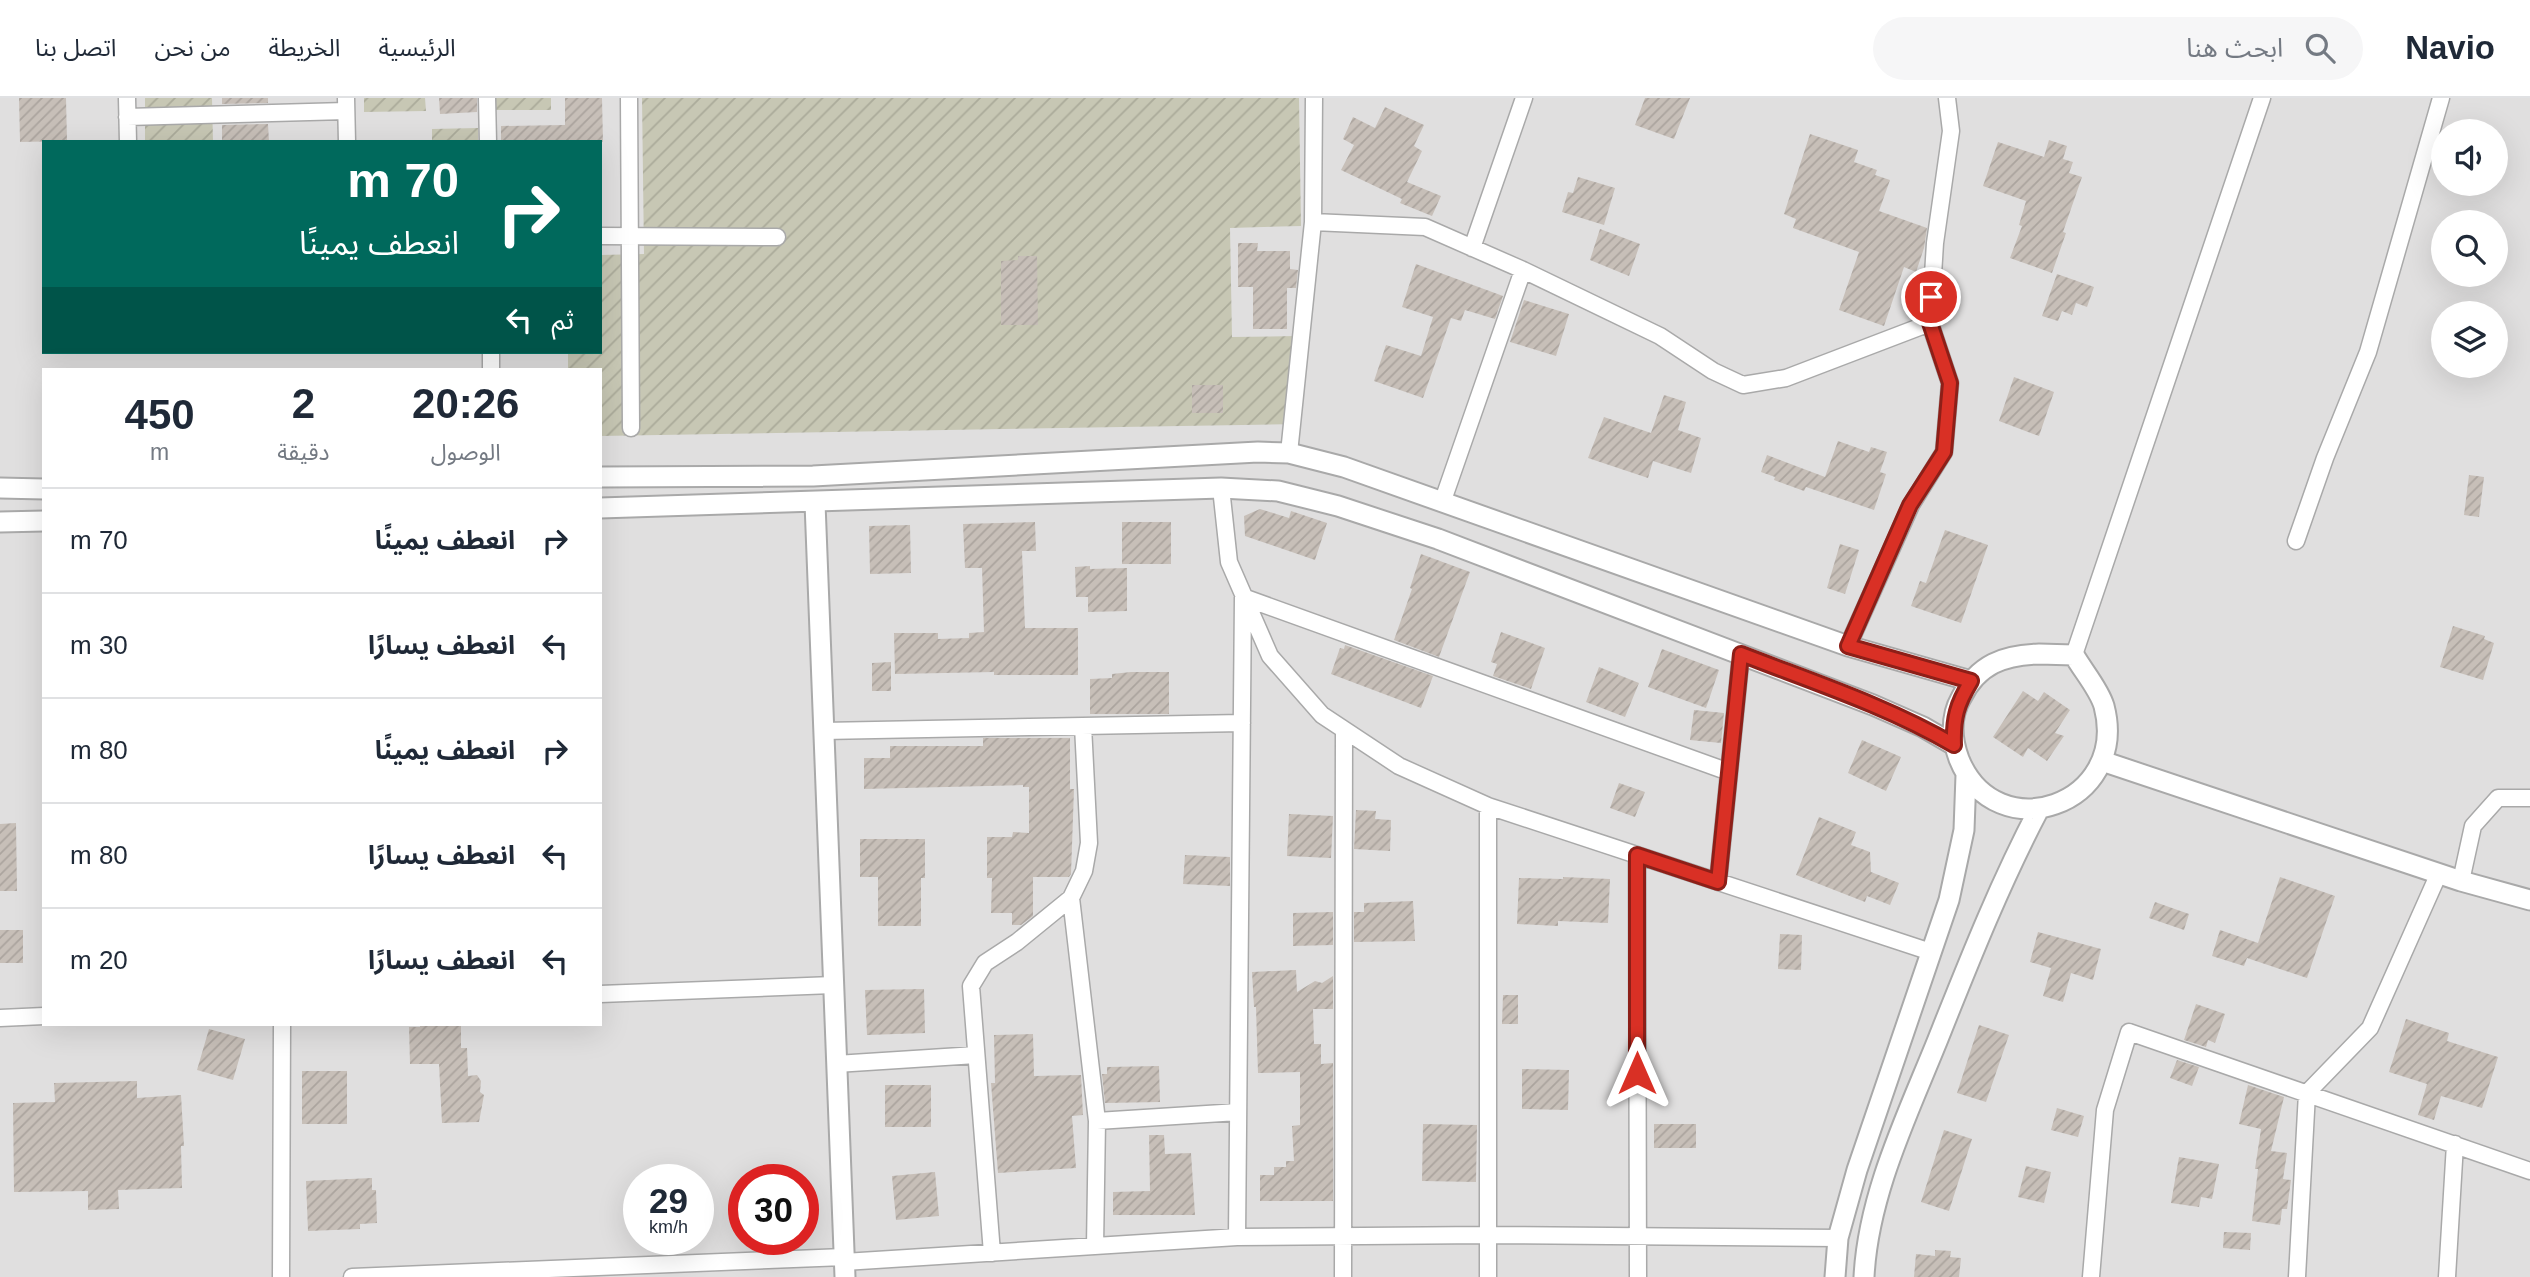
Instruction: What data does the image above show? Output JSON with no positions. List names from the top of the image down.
{
  "page": {
    "header": "Navio",
    "search": "ابحث هنا",
    "nav": [
      "الرئيسية",
      "الخريطة",
      "من نحن",
      "اتصل بنا"
    ],
    "turn": ["70 m", "انعطف يمينًا"],
    "then": "ثم",
    "eta": [
      "20:26",
      "الوصول",
      "2",
      "دقيقة",
      "450",
      "m"
    ],
    "list": [
      {
        "name": "انعطف يمينًا",
        "value": "70 m"
      },
      {
        "name": "انعطف يسارًا",
        "value": "30 m"
      },
      {
        "name": "انعطف يمينًا",
        "value": "80 m"
      },
      {
        "name": "انعطف يسارًا",
        "value": "80 m"
      },
      {
        "name": "انعطف يسارًا",
        "value": "20 m"
      }
    ],
    "speed": "29 km/h",
    "limit": "30"
  }
}
